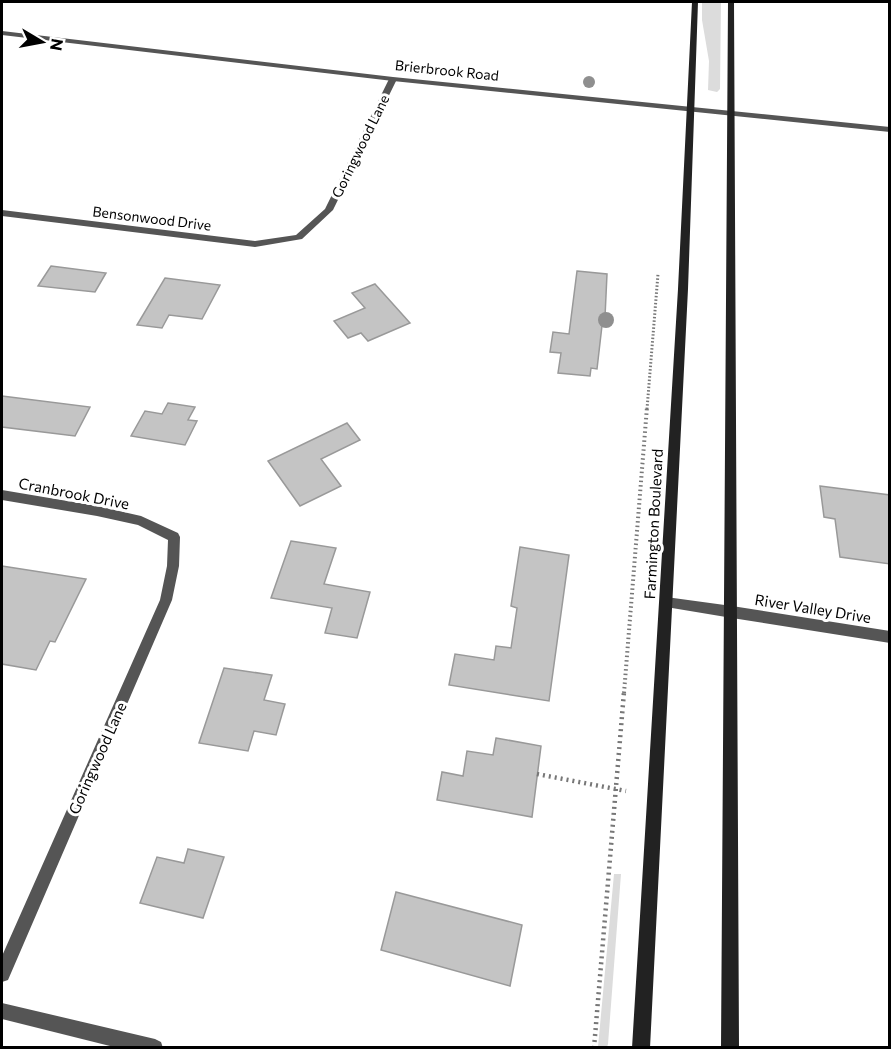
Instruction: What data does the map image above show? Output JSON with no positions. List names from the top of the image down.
{
  "streets": {
    "main road": ["Farmington Boulevard"],
    "street": [
      "Brierbrook Road",
      "Goringwood Lane",
      "Bensonwood Drive",
      "Cranbrook Drive",
      "River Valley Drive"
    ]
  },
  "crossings": [
    ["Brierbrook Road", "Goringwood Lane"],
    ["Brierbrook Road", "Farmington Boulevard"],
    ["Goringwood Lane", "Bensonwood Drive"],
    ["Goringwood Lane", "Cranbrook Drive"],
    ["Farmington Boulevard", "River Valley Drive"]
  ],
  "north": "right"
}
